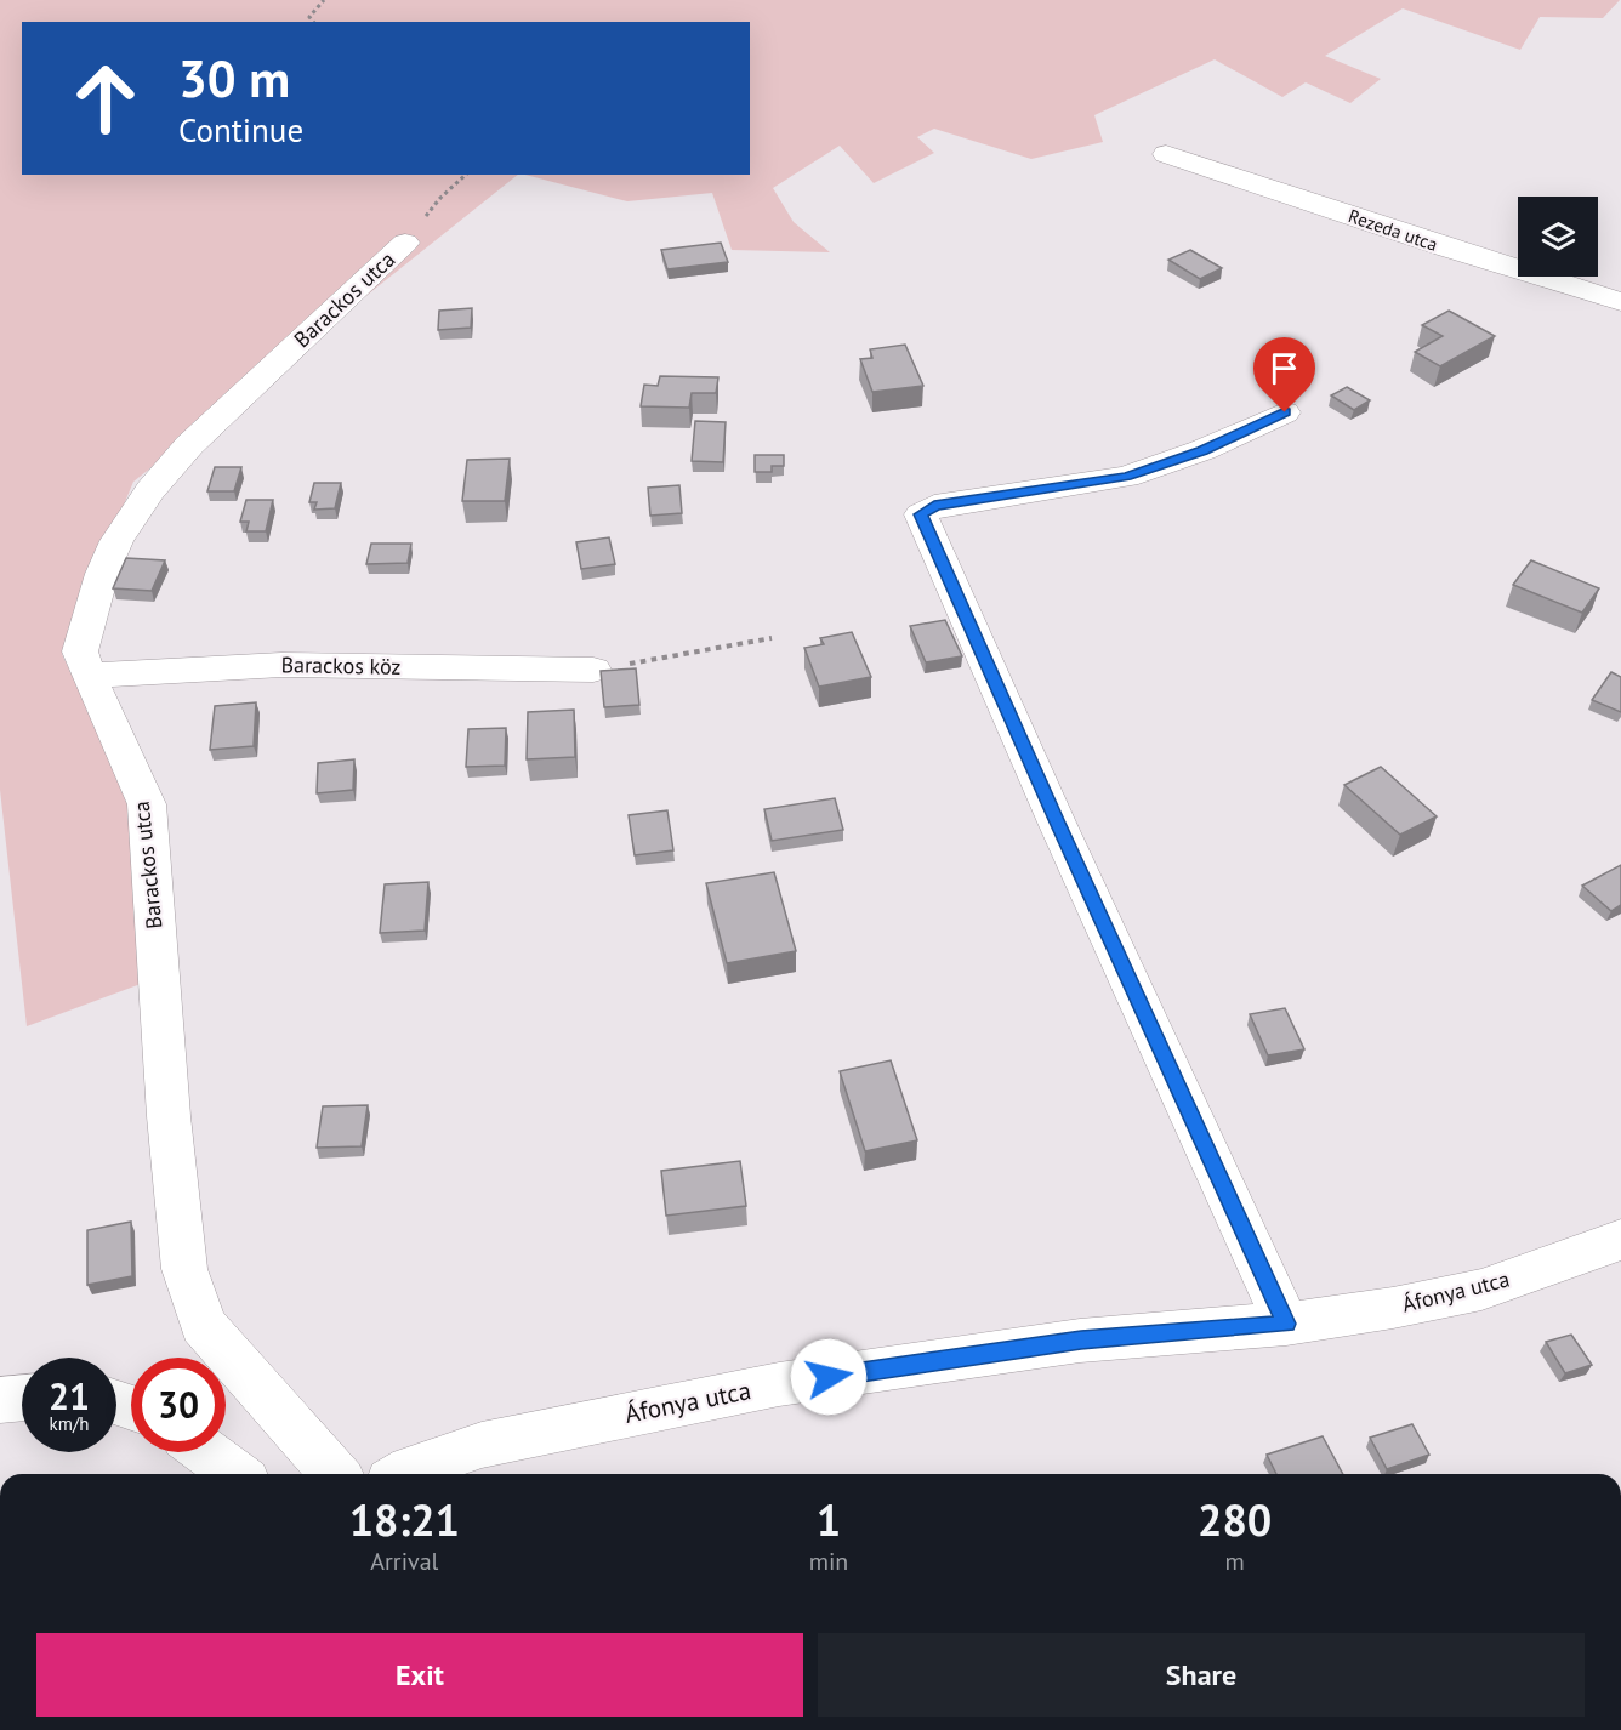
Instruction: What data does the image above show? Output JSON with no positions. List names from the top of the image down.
{
  "streets": {
    "street": [
      "Rezeda utca",
      "Barackos utca",
      "Barackos köz",
      "Áfonya utca"
    ]
  },
  "crossings": [
    ["Barackos utca", "Barackos köz"]
  ],
  "page": {
    "turn": ["30 m", "Continue"],
    "speed": "21 km/h",
    "limit": "30",
    "eta": [
      "18:21",
      "Arrival",
      "1",
      "min",
      "280",
      "m"
    ],
    "buttons": ["Exit", "Share"]
  }
}
